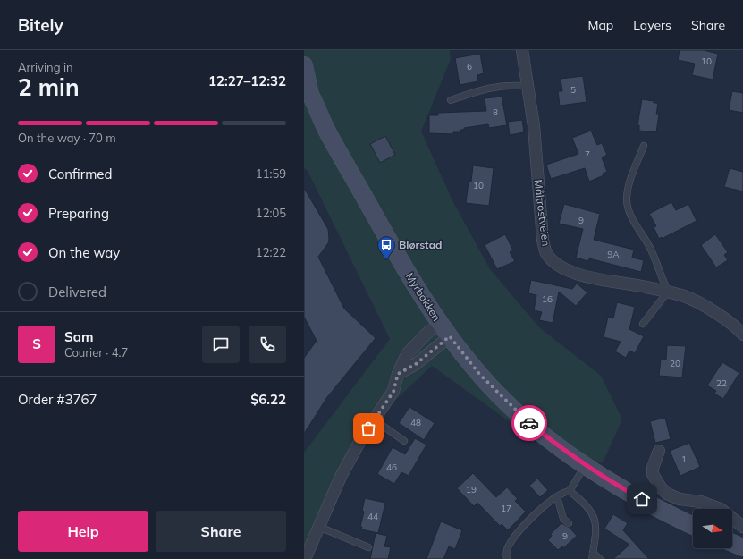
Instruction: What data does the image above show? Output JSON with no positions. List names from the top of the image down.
{
  "streets": {
    "street": ["Måltrostveien", "Myrbakken"]
  },
  "places": {
    "bus stop": ["Blørstad"]
  },
  "house_numbers": [
    "10",
    "6",
    "5",
    "8",
    "7",
    "10",
    "9",
    "9A",
    "16",
    "20",
    "22",
    "48",
    "1",
    "46",
    "19",
    "17",
    "44",
    "9"
  ],
  "north": "right",
  "page": {
    "header": "Bitely",
    "nav": ["Map", "Layers", "Share"],
    "heading": ["2 min", "Arriving in", "12:27–12:32"],
    "panel": [
      "Sam",
      "Courier · 4.7",
      "Order #3767",
      "$6.22"
    ],
    "bar": "On the way · 70 m",
    "list": [
      ["Confirmed", "11:59"],
      ["Preparing", "12:05"],
      ["On the way", "12:22"],
      "Delivered"
    ],
    "round": "S",
    "buttons": ["Help", "Share"]
  }
}
